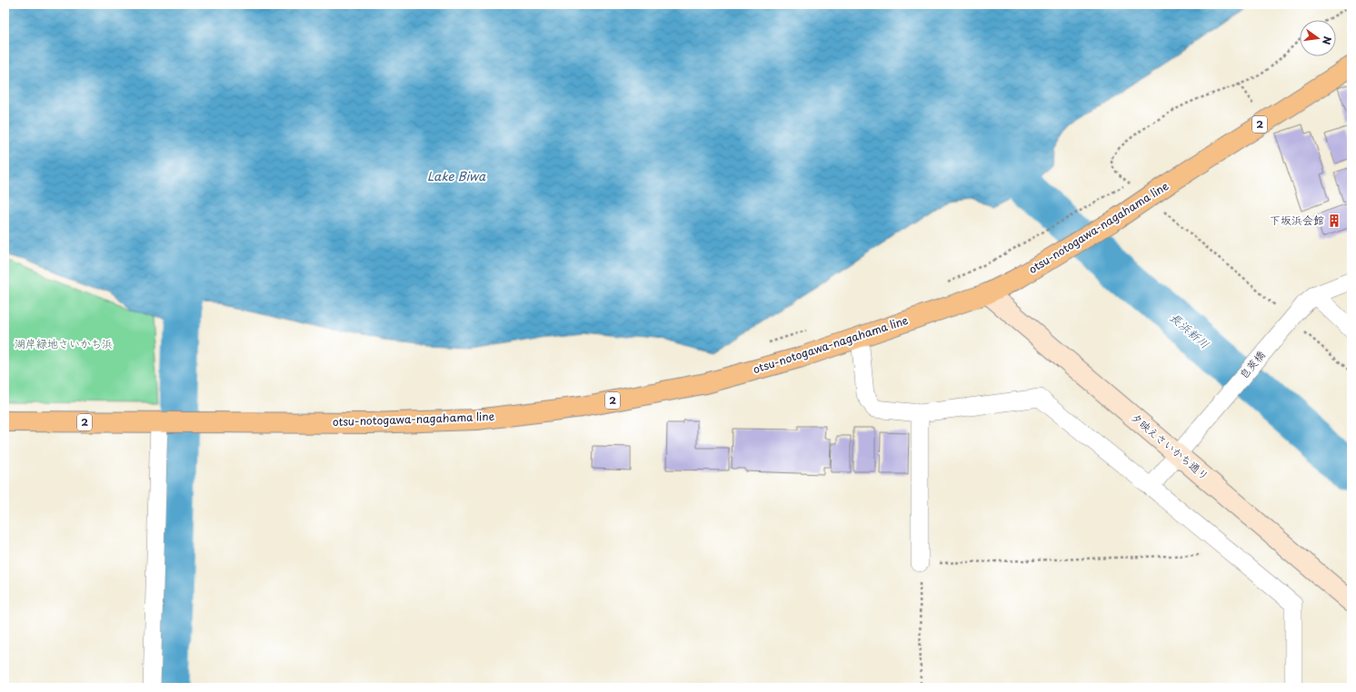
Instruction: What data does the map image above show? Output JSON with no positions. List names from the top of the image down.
{
  "streets": {
    "main road": ["2", "otsu-notogawa-nagahama line"],
    "street": ["皀莢橋", "夕映えさいかち通り"]
  },
  "crossings": [
    ["otsu-notogawa-nagahama line", "夕映えさいかち通り"],
    ["皀莢橋", "夕映えさいかち通り"]
  ],
  "water": ["Lake Biwa", "長浜新川"],
  "parks": ["湖岸緑地さいかち浜"],
  "places": {
    "building": ["下坂浜会館"]
  },
  "north": "right"
}
